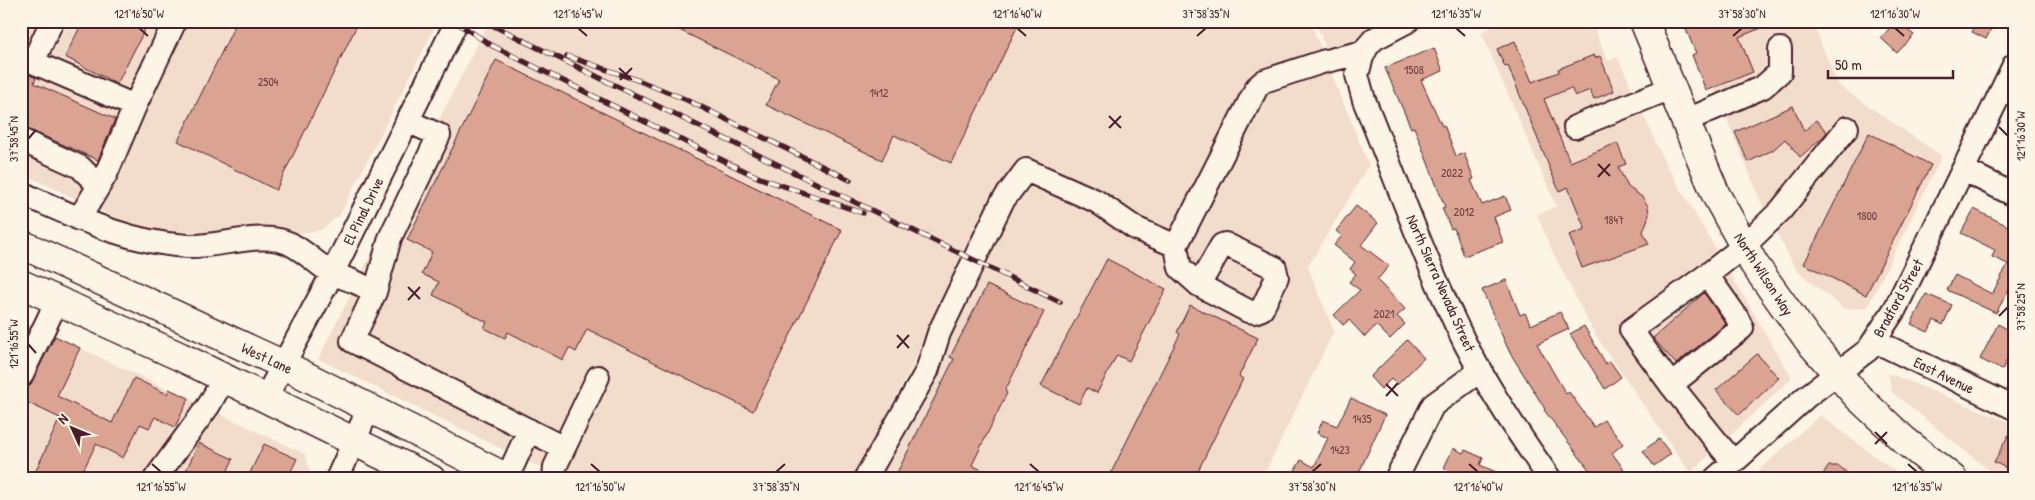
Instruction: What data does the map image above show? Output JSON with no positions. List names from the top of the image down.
{
  "streets": {
    "main road": ["North Wilson Way", "West Lane"],
    "street": [
      "El Pinal Drive",
      "North Sierra Nevada Street",
      "Bradford Street",
      "East Avenue"
    ]
  },
  "crossings": [
    ["El Pinal Drive", "West Lane"],
    ["North Wilson Way", "Bradford Street"],
    ["Bradford Street", "East Avenue"]
  ],
  "house_numbers": [
    "1508",
    "2504",
    "1412",
    "2022",
    "2012",
    "1800",
    "1847",
    "2021",
    "1435",
    "1423"
  ],
  "scale_bar": "50 m",
  "north": "top left",
  "coordinates": [
    "121°16'50\"W",
    "121°16'45\"W",
    "121°16'40\"W",
    "37°58'35\"N",
    "121°16'35\"W",
    "37°58'30\"N",
    "121°16'30\"W",
    "37°58'45\"N",
    "37°58'25\"N",
    "121°16'55\"W"
  ]
}
